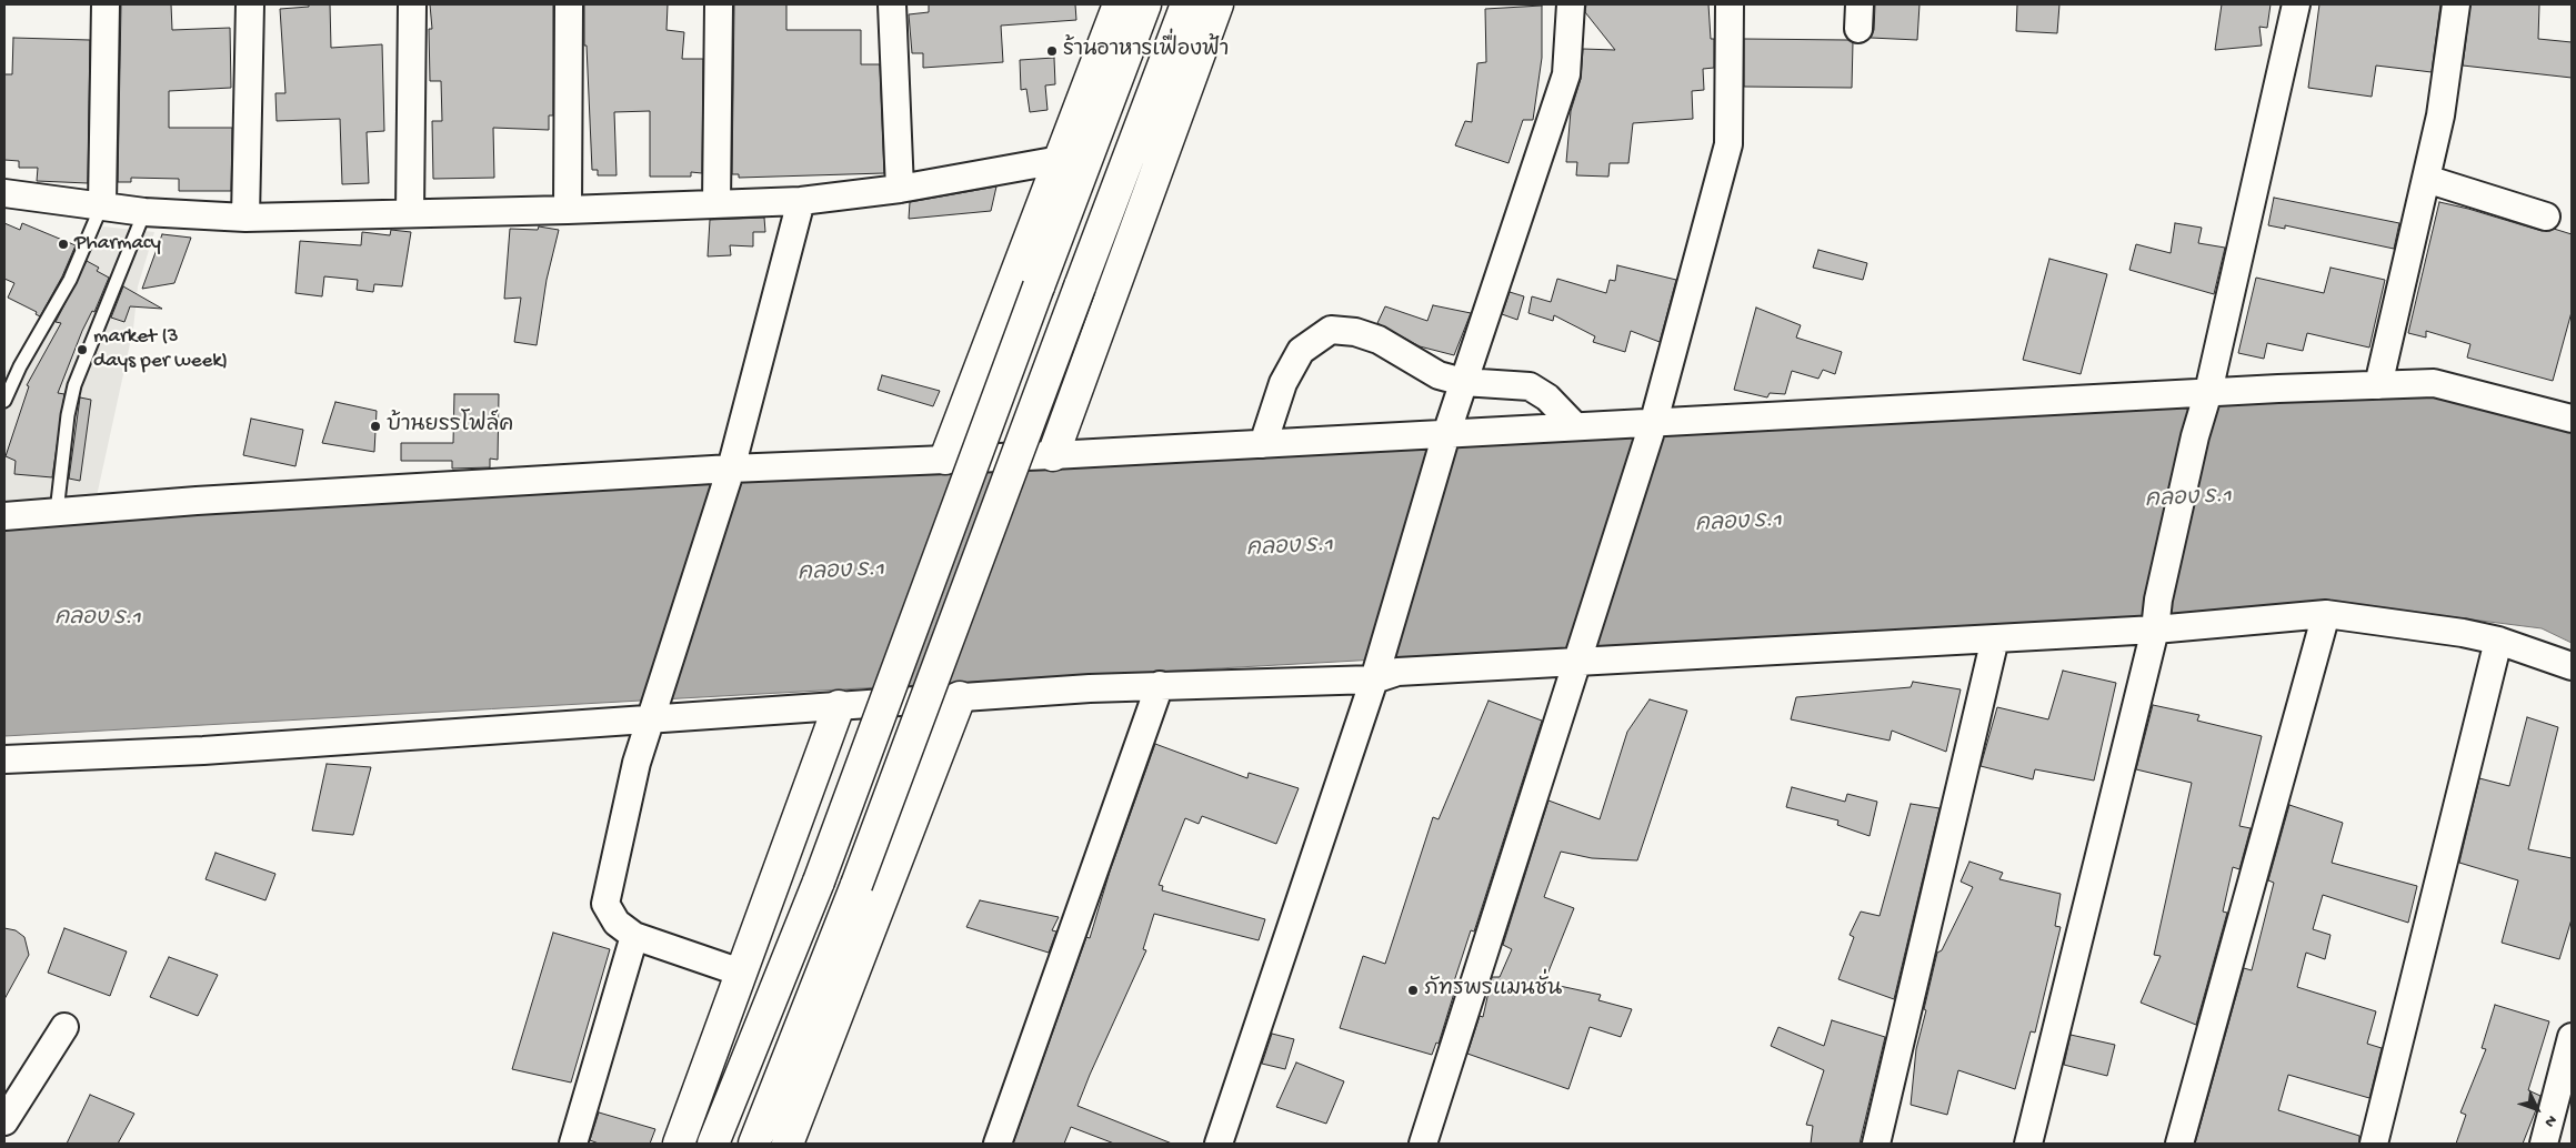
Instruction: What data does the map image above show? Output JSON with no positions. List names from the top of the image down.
{
  "water": ["คลอง ร.1"],
  "places": [
    "ร้านอาหารเฟื่องฟ้า",
    "Pharmacy",
    "market (3 days per week)",
    "บ้านยรรโฟล์ค",
    "ภัทรพรแมนชั่น"
  ],
  "north": "bottom right"
}
